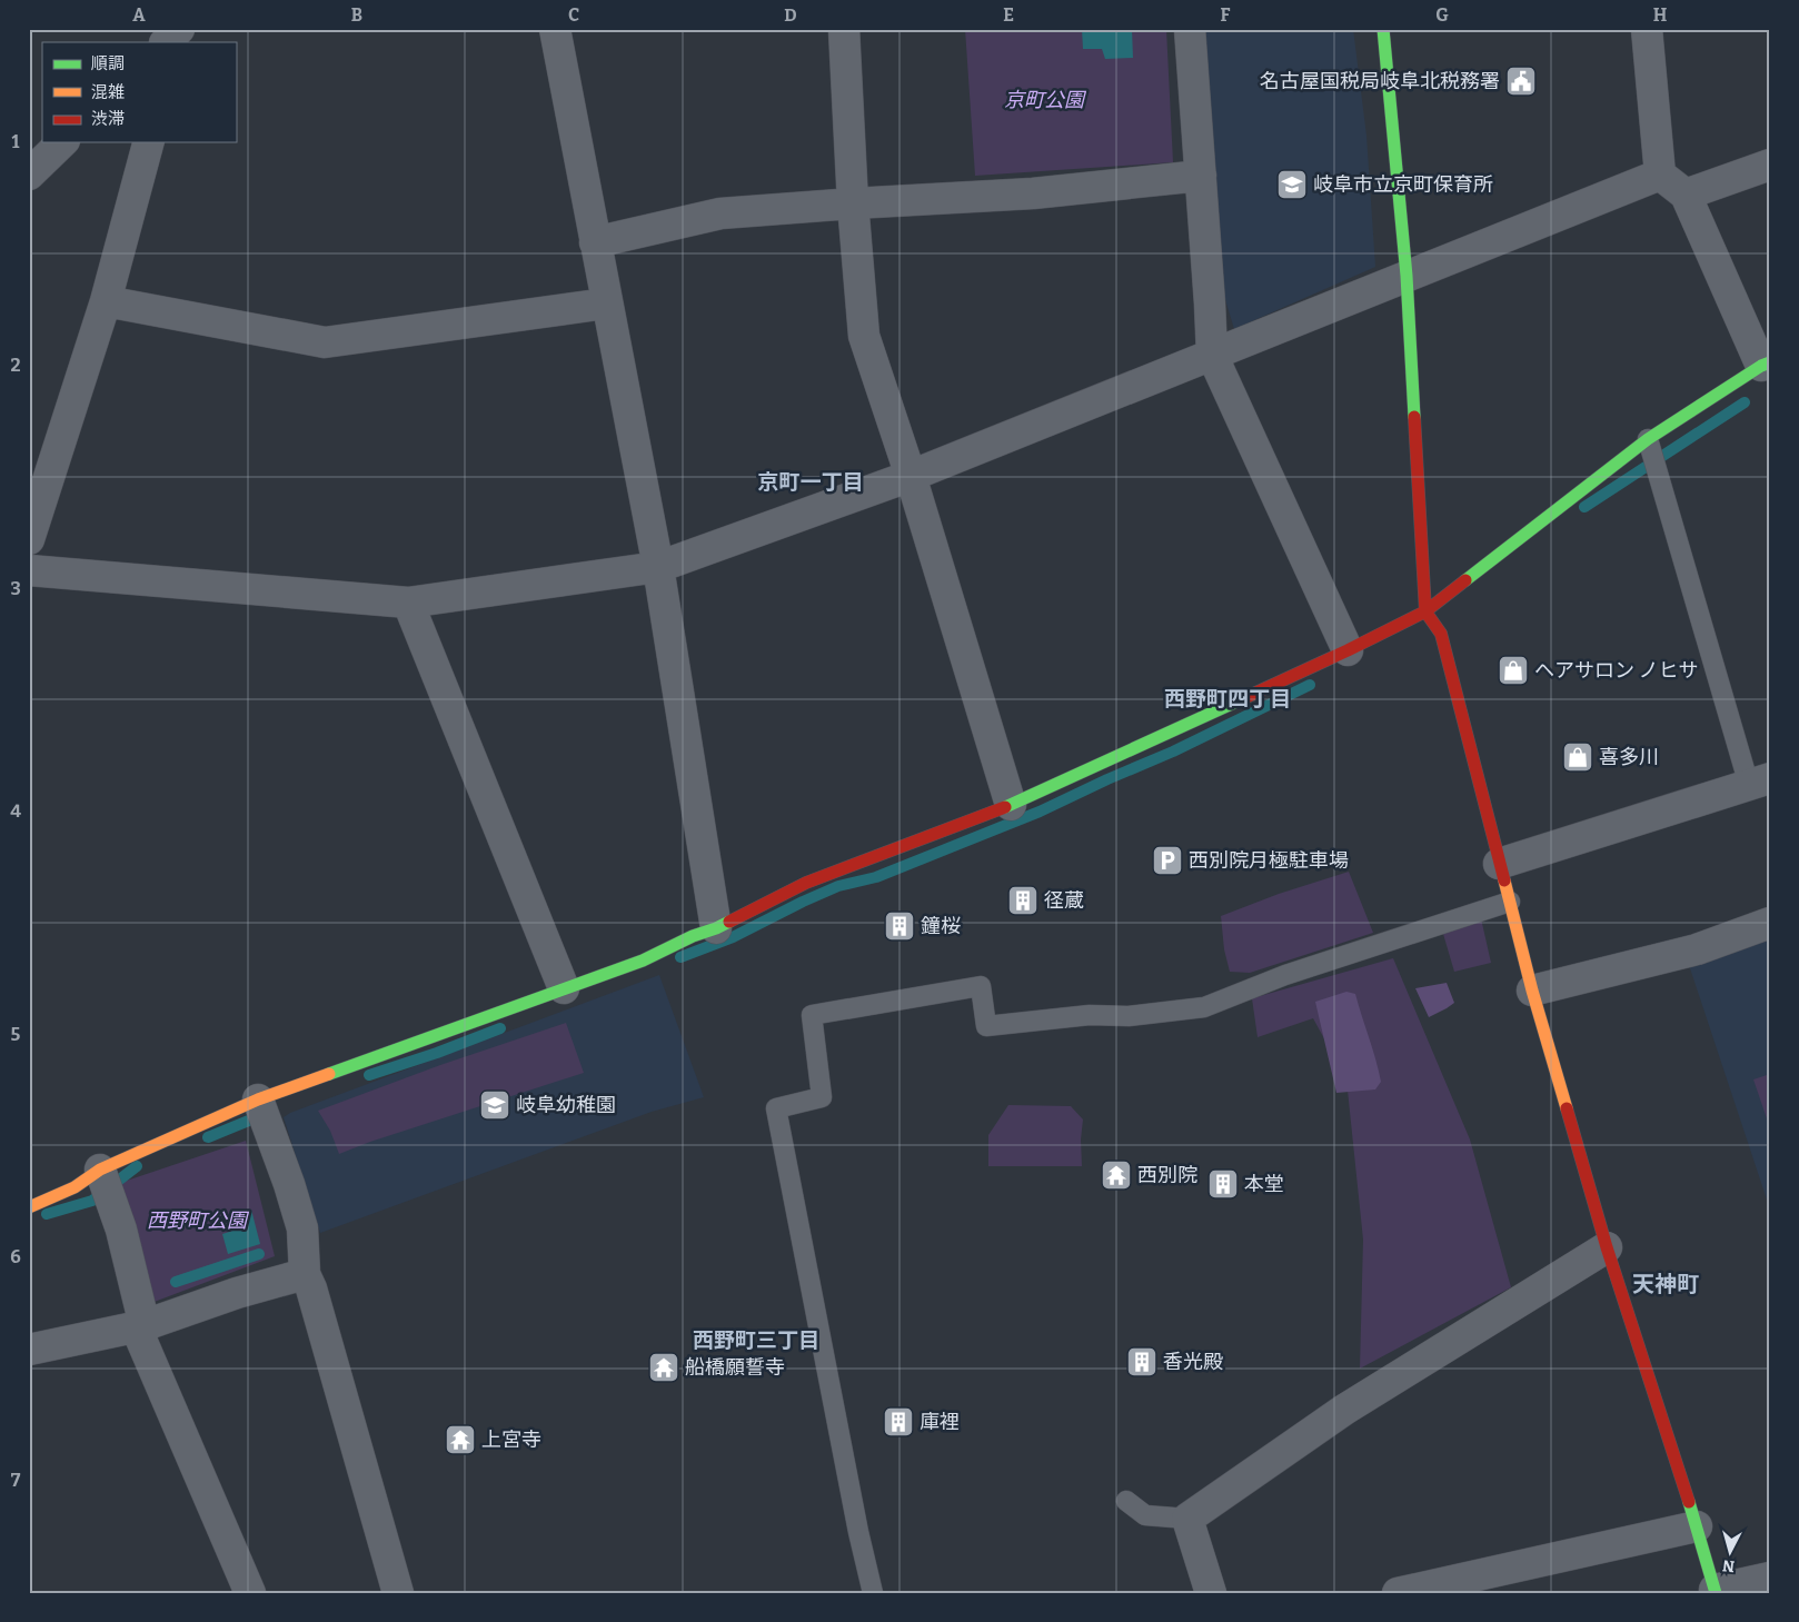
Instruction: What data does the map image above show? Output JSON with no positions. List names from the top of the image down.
{
  "districts": [
    "京町一丁目",
    "西野町四丁目",
    "天神町",
    "西野町三丁目"
  ],
  "parks": ["京町公園", "西野町公園"],
  "places": {
    "public building": ["名古屋国税局岐阜北税務署"],
    "school or university": ["岐阜市立京町保育所", "岐阜幼稚園"],
    "shop": ["ヘアサロン ノヒサ", "喜多川"],
    "parking": ["西別院月極駐車場"],
    "building": [
      "径蔵",
      "鐘桜",
      "本堂",
      "香光殿",
      "庫裡"
    ],
    "temple": ["西別院", "船橋願誓寺", "上宮寺"]
  },
  "legend": ["順調", "混雑", "渋滞"],
  "north": "bottom",
  "grid": {
    "columns": [
      "A",
      "B",
      "C",
      "D",
      "E",
      "F",
      "G",
      "H"
    ],
    "rows": [
      "1",
      "2",
      "3",
      "4",
      "5",
      "6",
      "7"
    ]
  }
}
